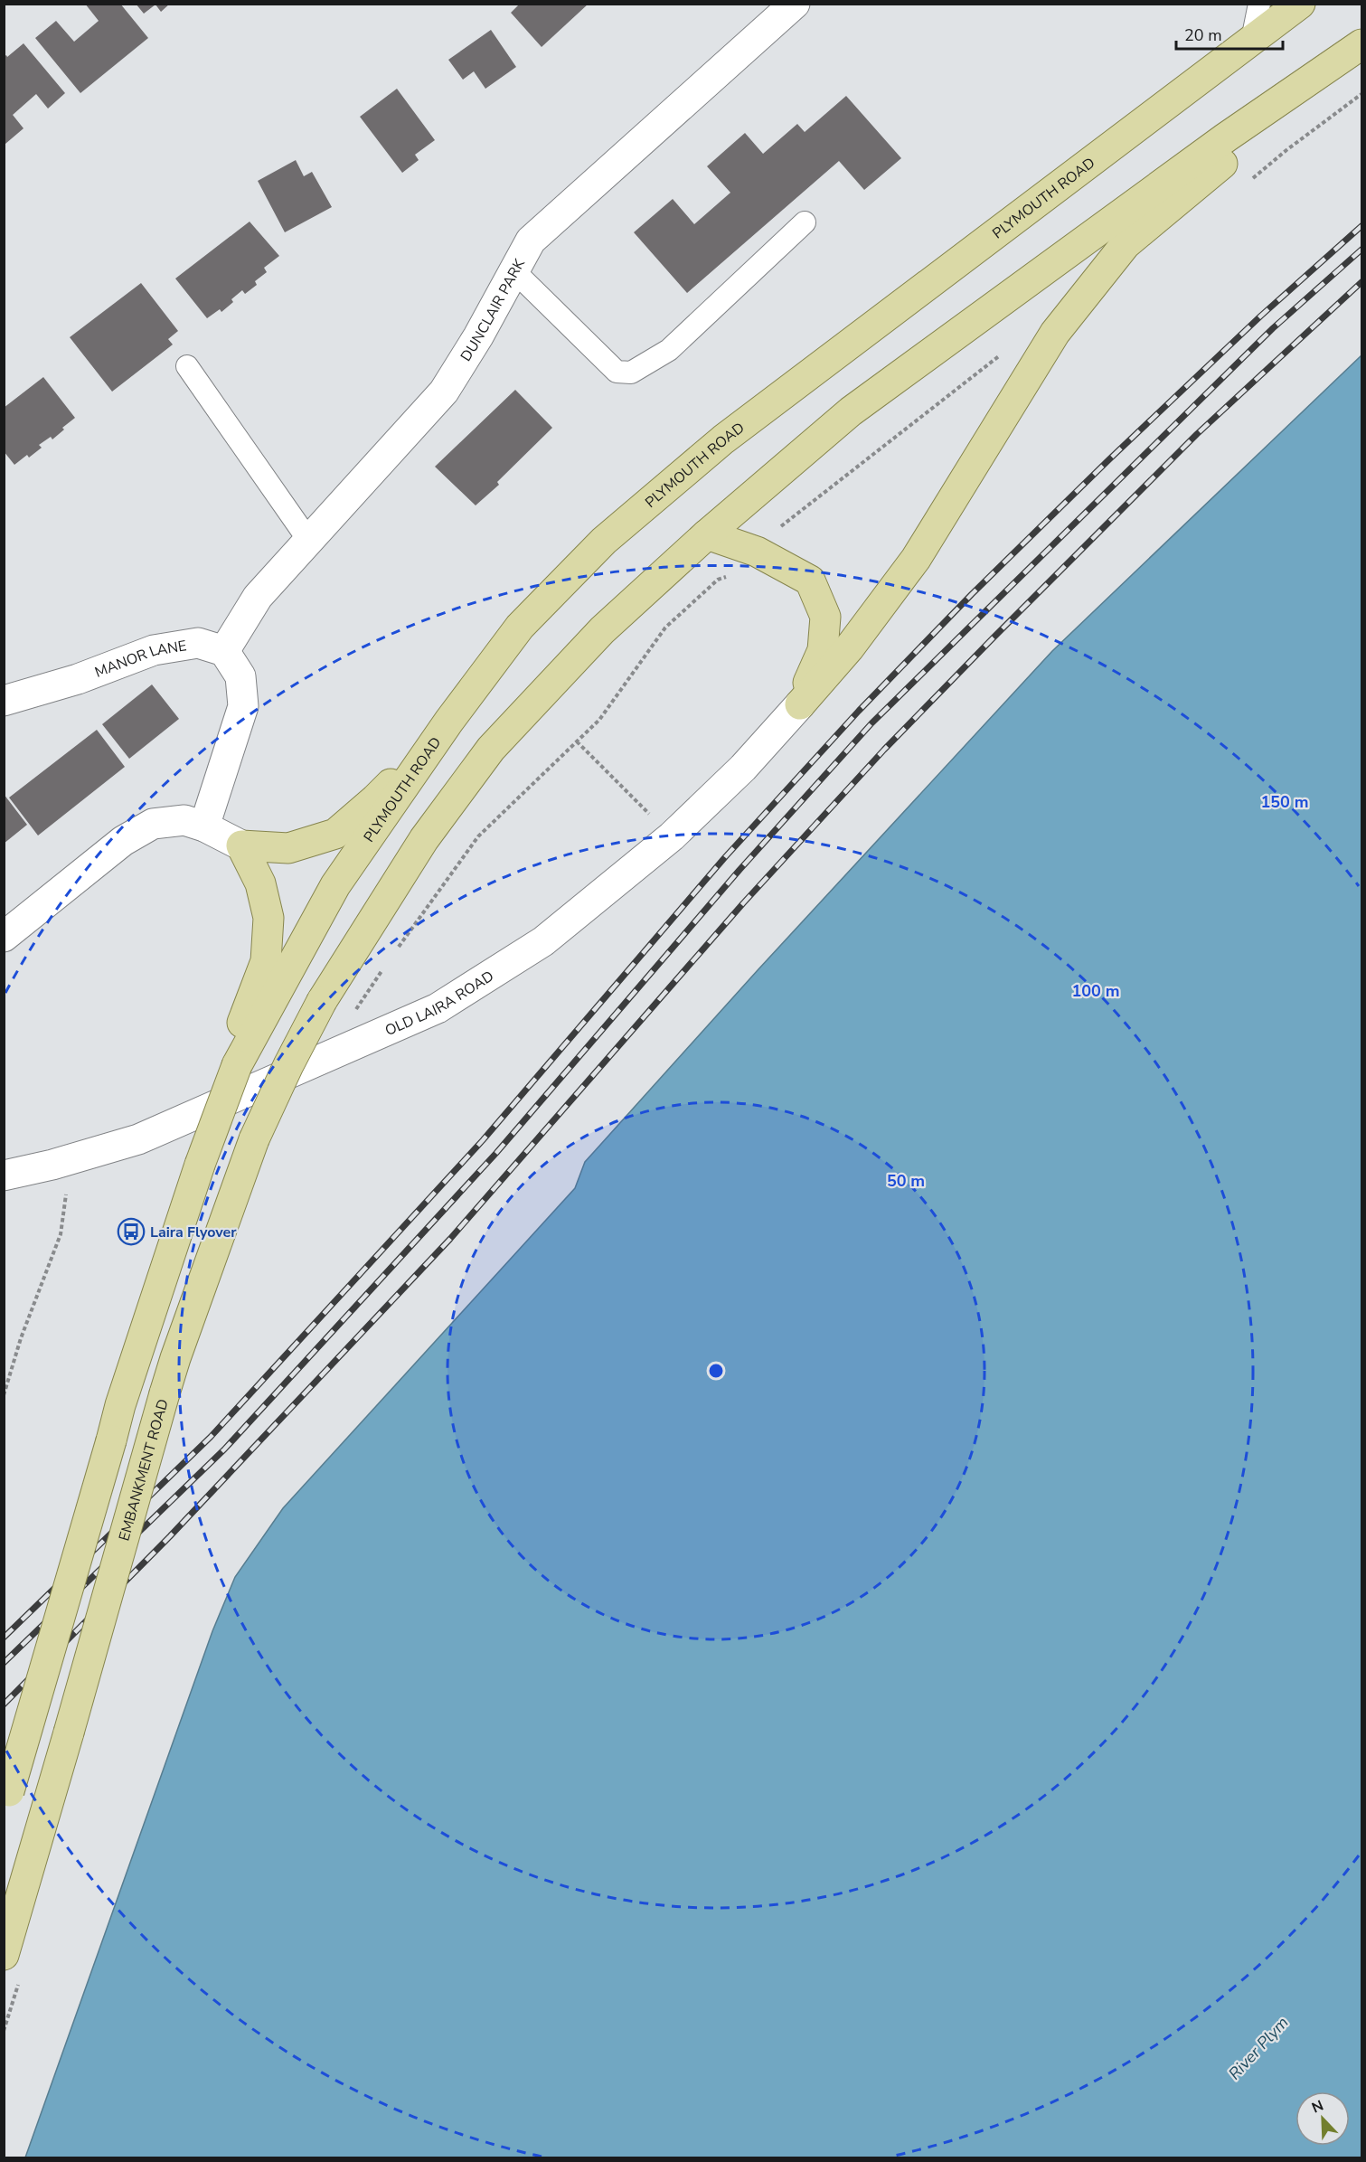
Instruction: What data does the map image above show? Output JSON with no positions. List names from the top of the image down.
{
  "streets": {
    "main road": ["PLYMOUTH ROAD", "EMBANKMENT ROAD"],
    "street": ["DUNCLAIR PARK", "MANOR LANE", "OLD LAIRA ROAD"]
  },
  "crossings": [
    ["DUNCLAIR PARK", "MANOR LANE"]
  ],
  "water": ["River Plym"],
  "places": {
    "bus stop": ["Laira Flyover"]
  },
  "scale_bar": "20 m",
  "north": "top left",
  "rings": ["150 m", "100 m", "50 m"]
}
